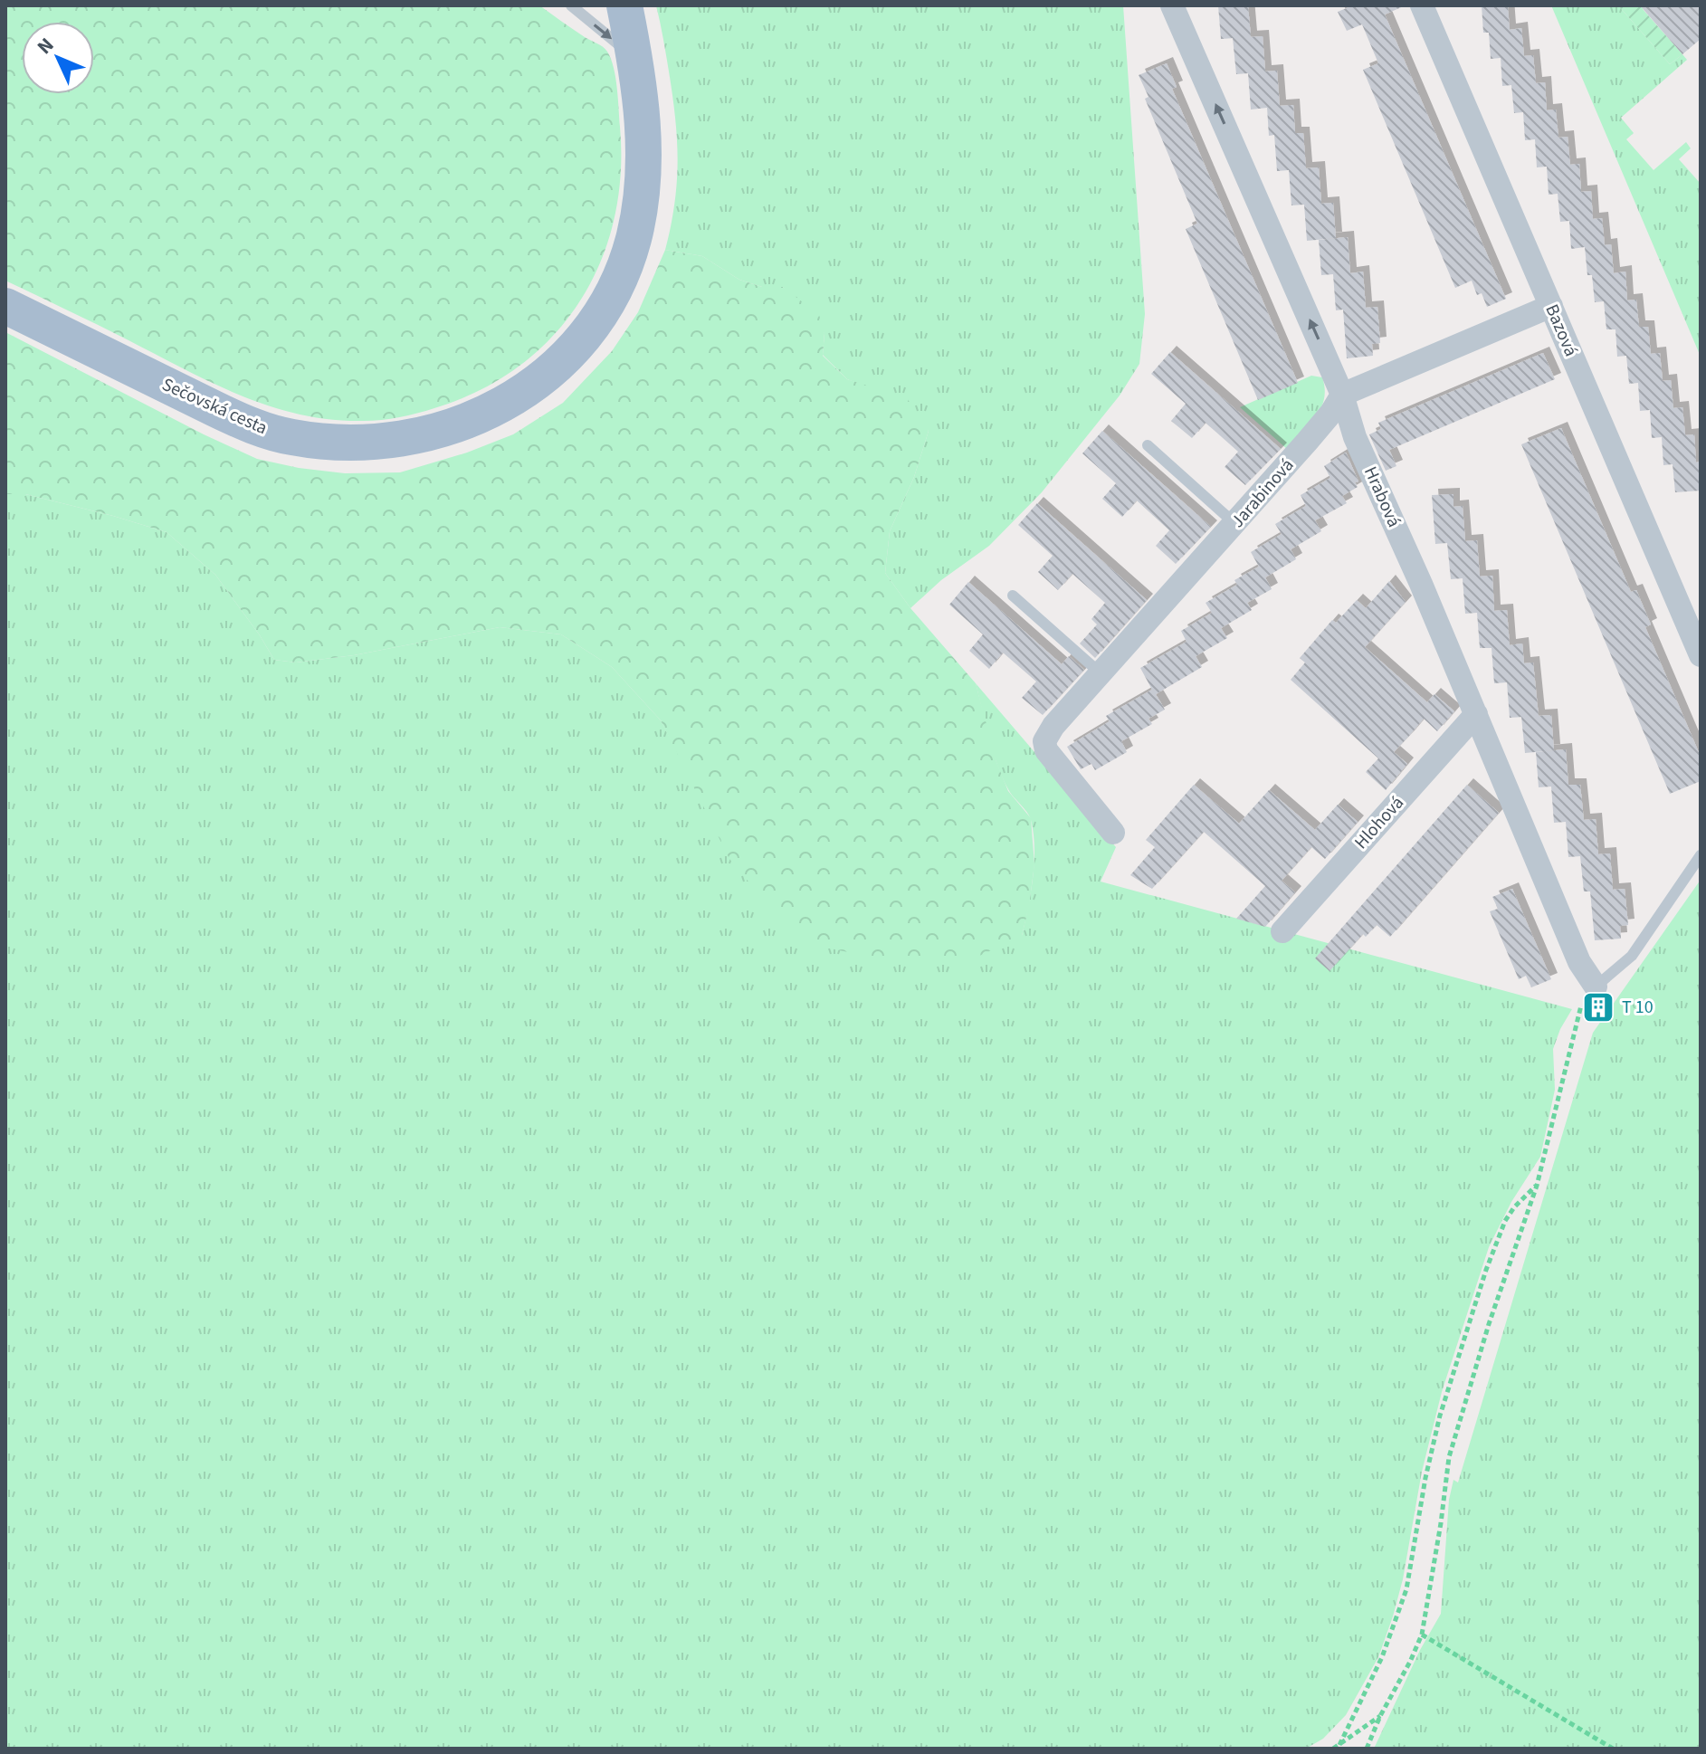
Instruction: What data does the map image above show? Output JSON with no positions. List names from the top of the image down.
{
  "streets": {
    "main road": ["Sečovská cesta"],
    "street": [
      "Bazová",
      "Jarabinová",
      "Hrabová",
      "Hlohová"
    ]
  },
  "crossings": [
    ["Jarabinová", "Hrabová"],
    ["Hrabová", "Hlohová"]
  ],
  "one_way": ["Hrabová"],
  "places": {
    "building": ["T 10"]
  },
  "north": "top left"
}
